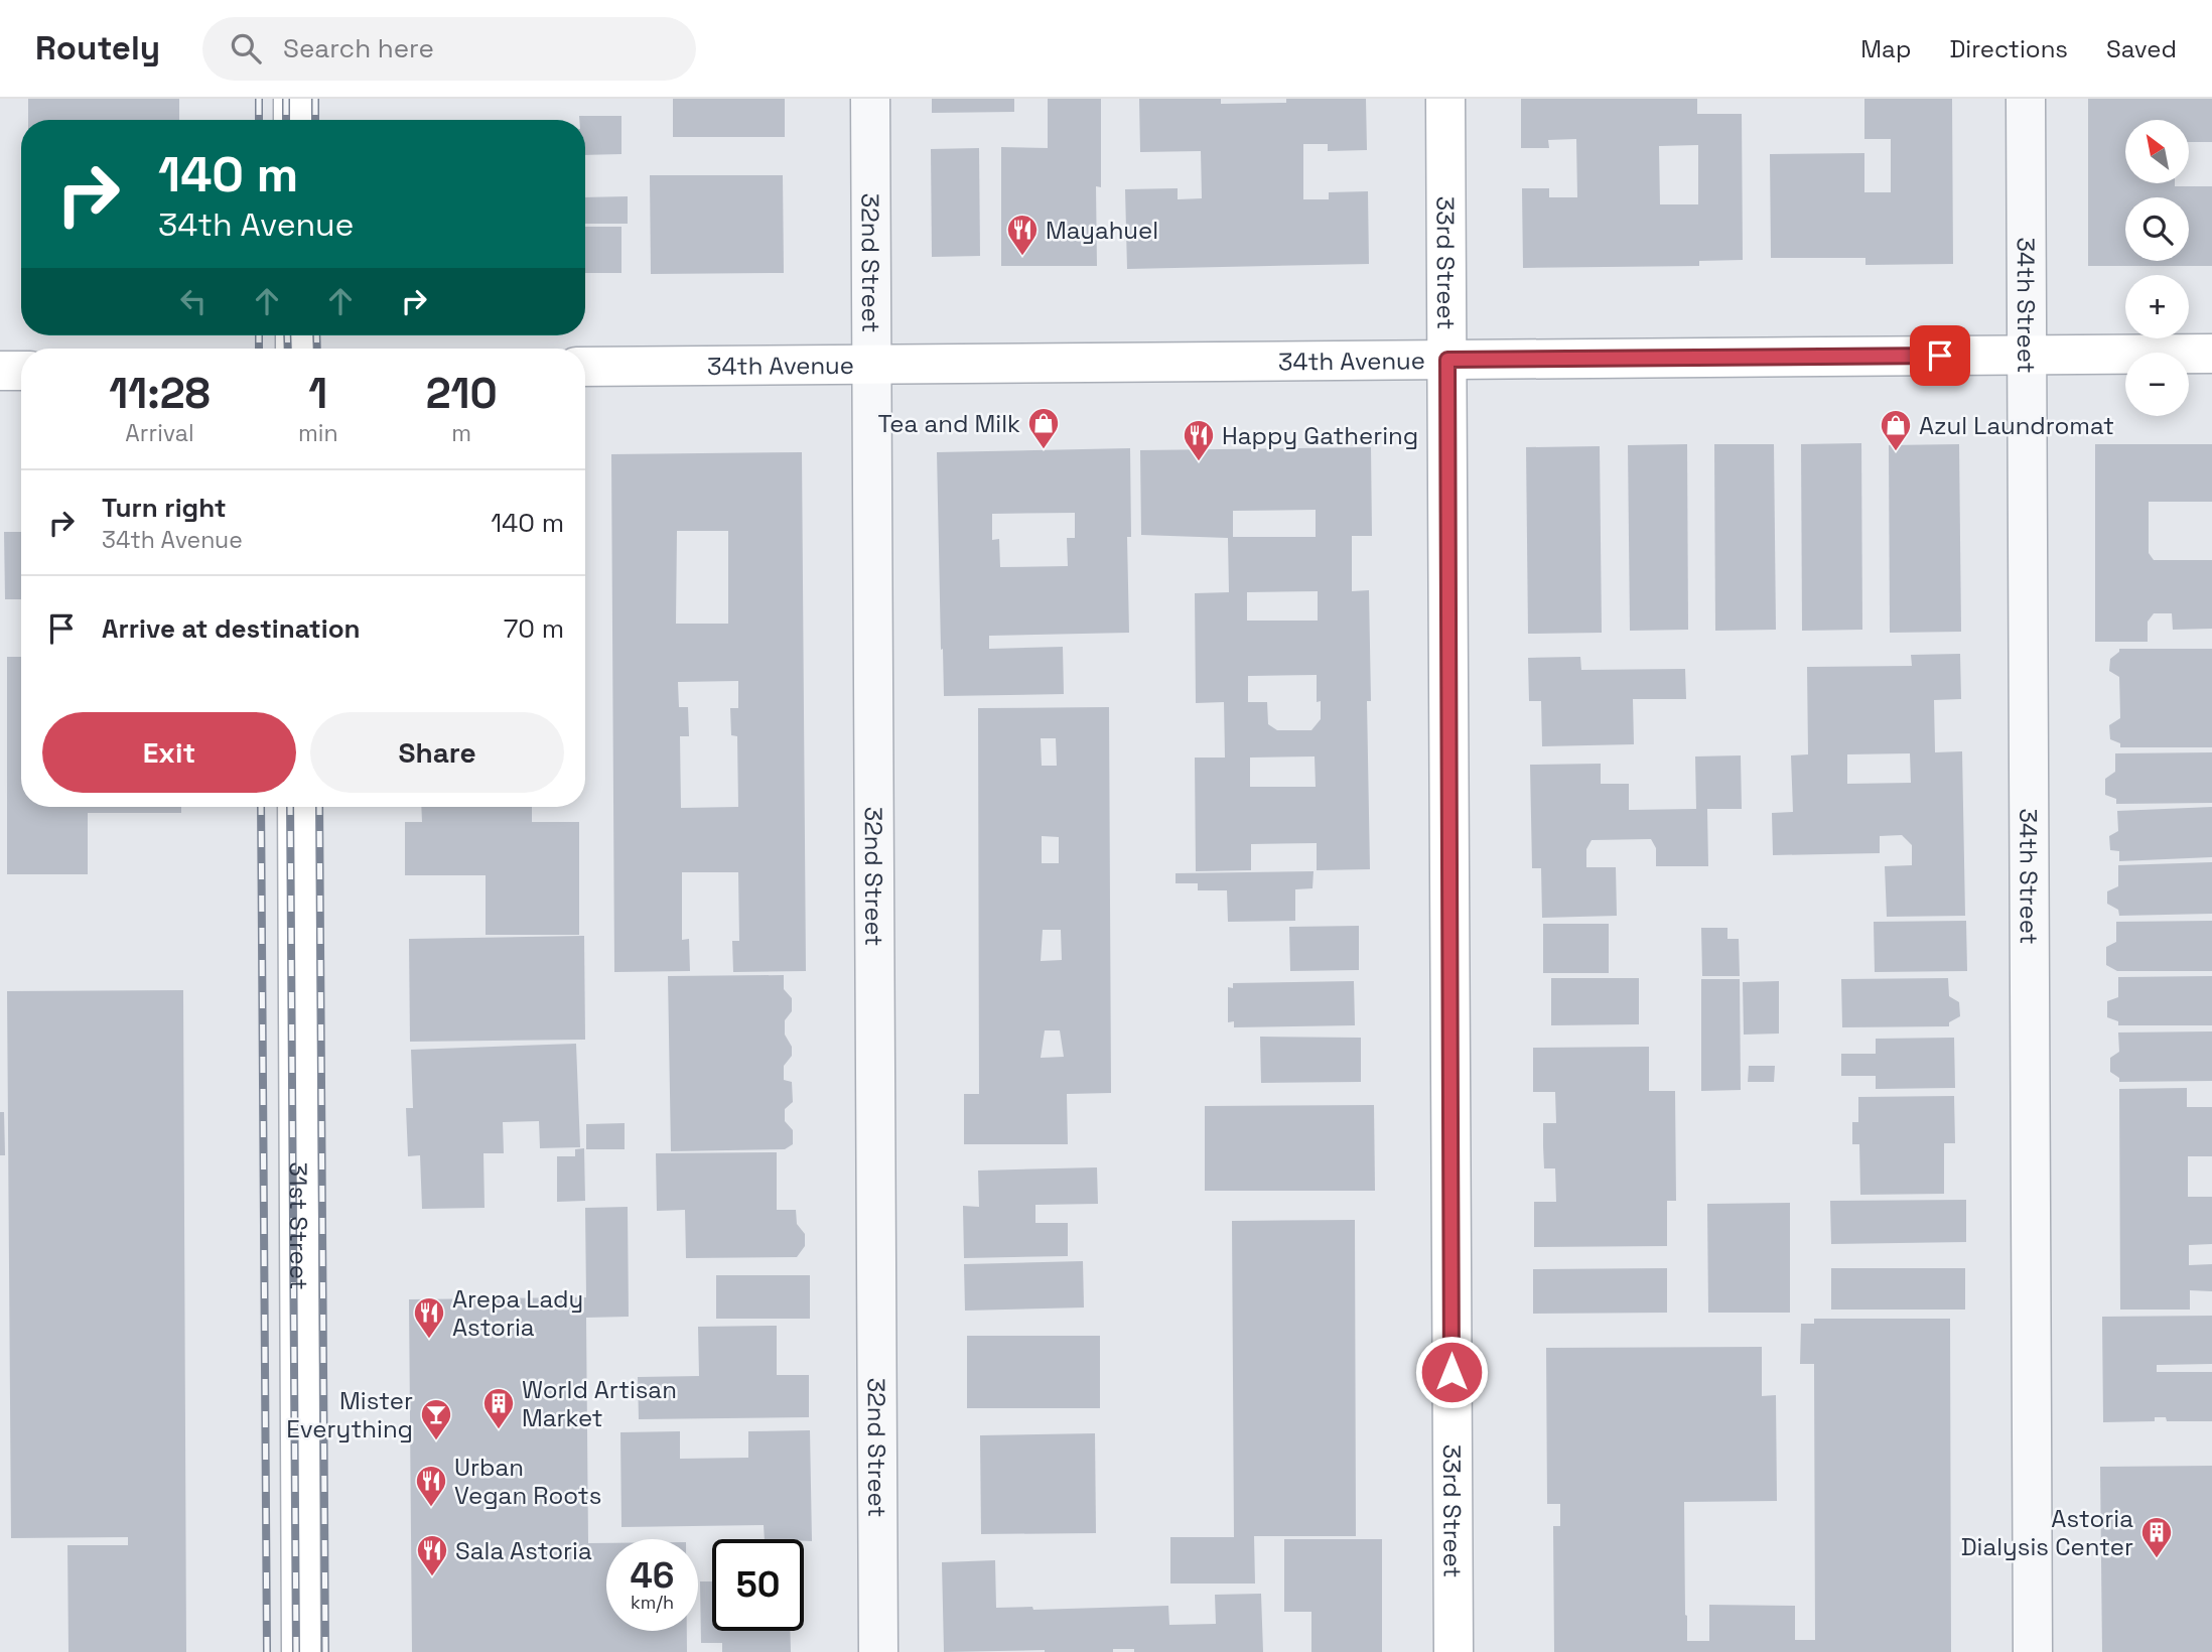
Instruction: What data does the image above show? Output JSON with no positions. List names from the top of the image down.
{
  "streets": {
    "main road": ["33rd Street", "34th Avenue", "31st Street"],
    "street": ["32nd Street", "34th Street"]
  },
  "crossings": [
    ["32nd Street", "34th Avenue"],
    ["33rd Street", "34th Avenue"],
    ["34th Street", "34th Avenue"]
  ],
  "places": {
    "restaurant": [
      "Mayahuel",
      "Happy Gathering",
      "Arepa Lady Astoria",
      "Urban Vegan Roots",
      "Sala Astoria"
    ],
    "shop": ["Tea and Milk", "Azul Laundromat"],
    "building": ["World Artisan Market", "Astoria Dialysis Center"],
    "bar": ["Mister Everything"]
  },
  "north": "top left",
  "page": {
    "header": "Routely",
    "search": "Search here",
    "nav": ["Map", "Directions", "Saved"],
    "map_buttons": ["+", "−"],
    "turn": ["140 m", "34th Avenue"],
    "eta": [
      "11:28",
      "Arrival",
      "1",
      "min",
      "210",
      "m"
    ],
    "list": [
      {
        "name": "Turn right",
        "note": "34th Avenue",
        "value": "140 m"
      },
      {
        "name": "Arrive at destination",
        "value": "70 m"
      }
    ],
    "buttons": ["Exit", "Share"],
    "speed": "46 km/h",
    "limit": "50"
  }
}
